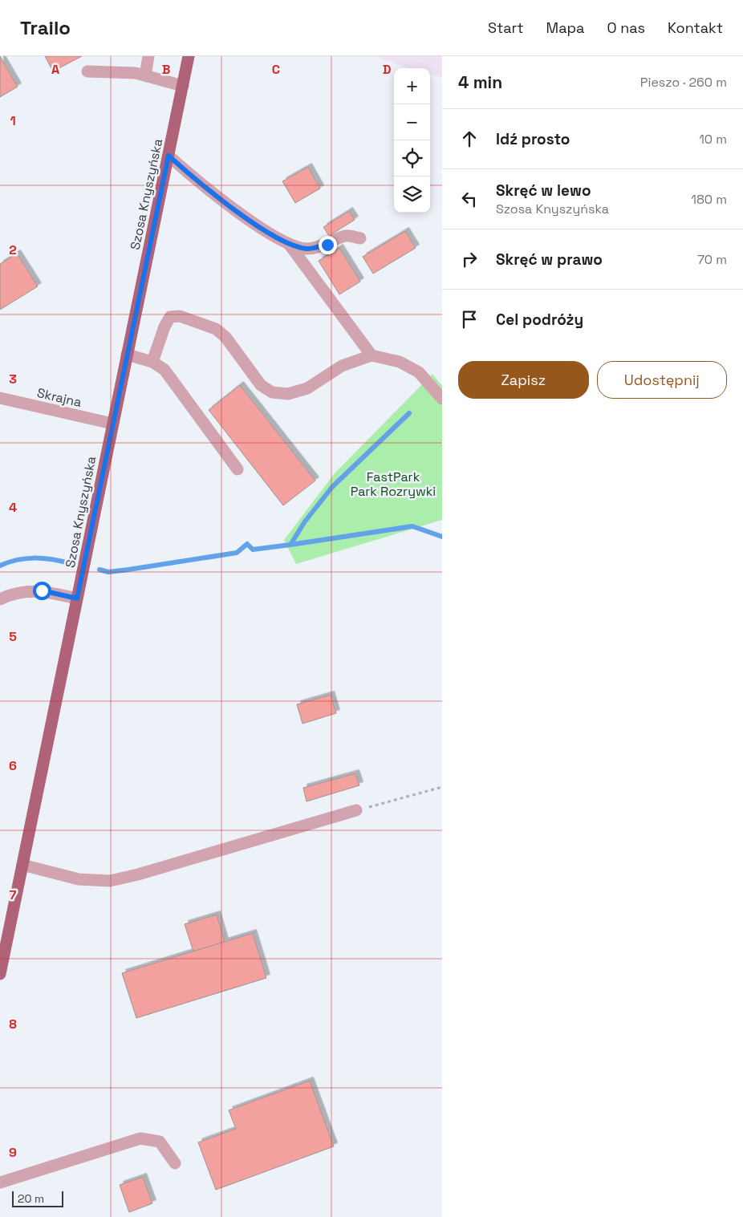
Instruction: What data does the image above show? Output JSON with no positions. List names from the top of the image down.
{
  "streets": {
    "main road": ["Szosa Knyszyńska"],
    "street": ["Skrajna"]
  },
  "crossings": [
    ["Szosa Knyszyńska", "Skrajna"]
  ],
  "parks": ["FastPark Park Rozrywki"],
  "scale_bar": "20 m",
  "page": {
    "header": "Trailo",
    "nav": [
      "Start",
      "Mapa",
      "O nas",
      "Kontakt"
    ],
    "heading": ["4 min", "Pieszo · 260 m"],
    "map_buttons": ["+", "−"],
    "list": [
      ["Idź prosto", "10 m"],
      ["Skręć w lewo", "Szosa Knyszyńska", "180 m"],
      ["Skręć w prawo", "70 m"],
      "Cel podróży"
    ],
    "buttons": ["Zapisz", "Udostępnij"],
    "scale": "20 m"
  },
  "grid": {
    "columns": [
      "A",
      "B",
      "C",
      "D"
    ],
    "rows": [
      "1",
      "2",
      "3",
      "4",
      "5",
      "6",
      "7",
      "8",
      "9"
    ]
  }
}
